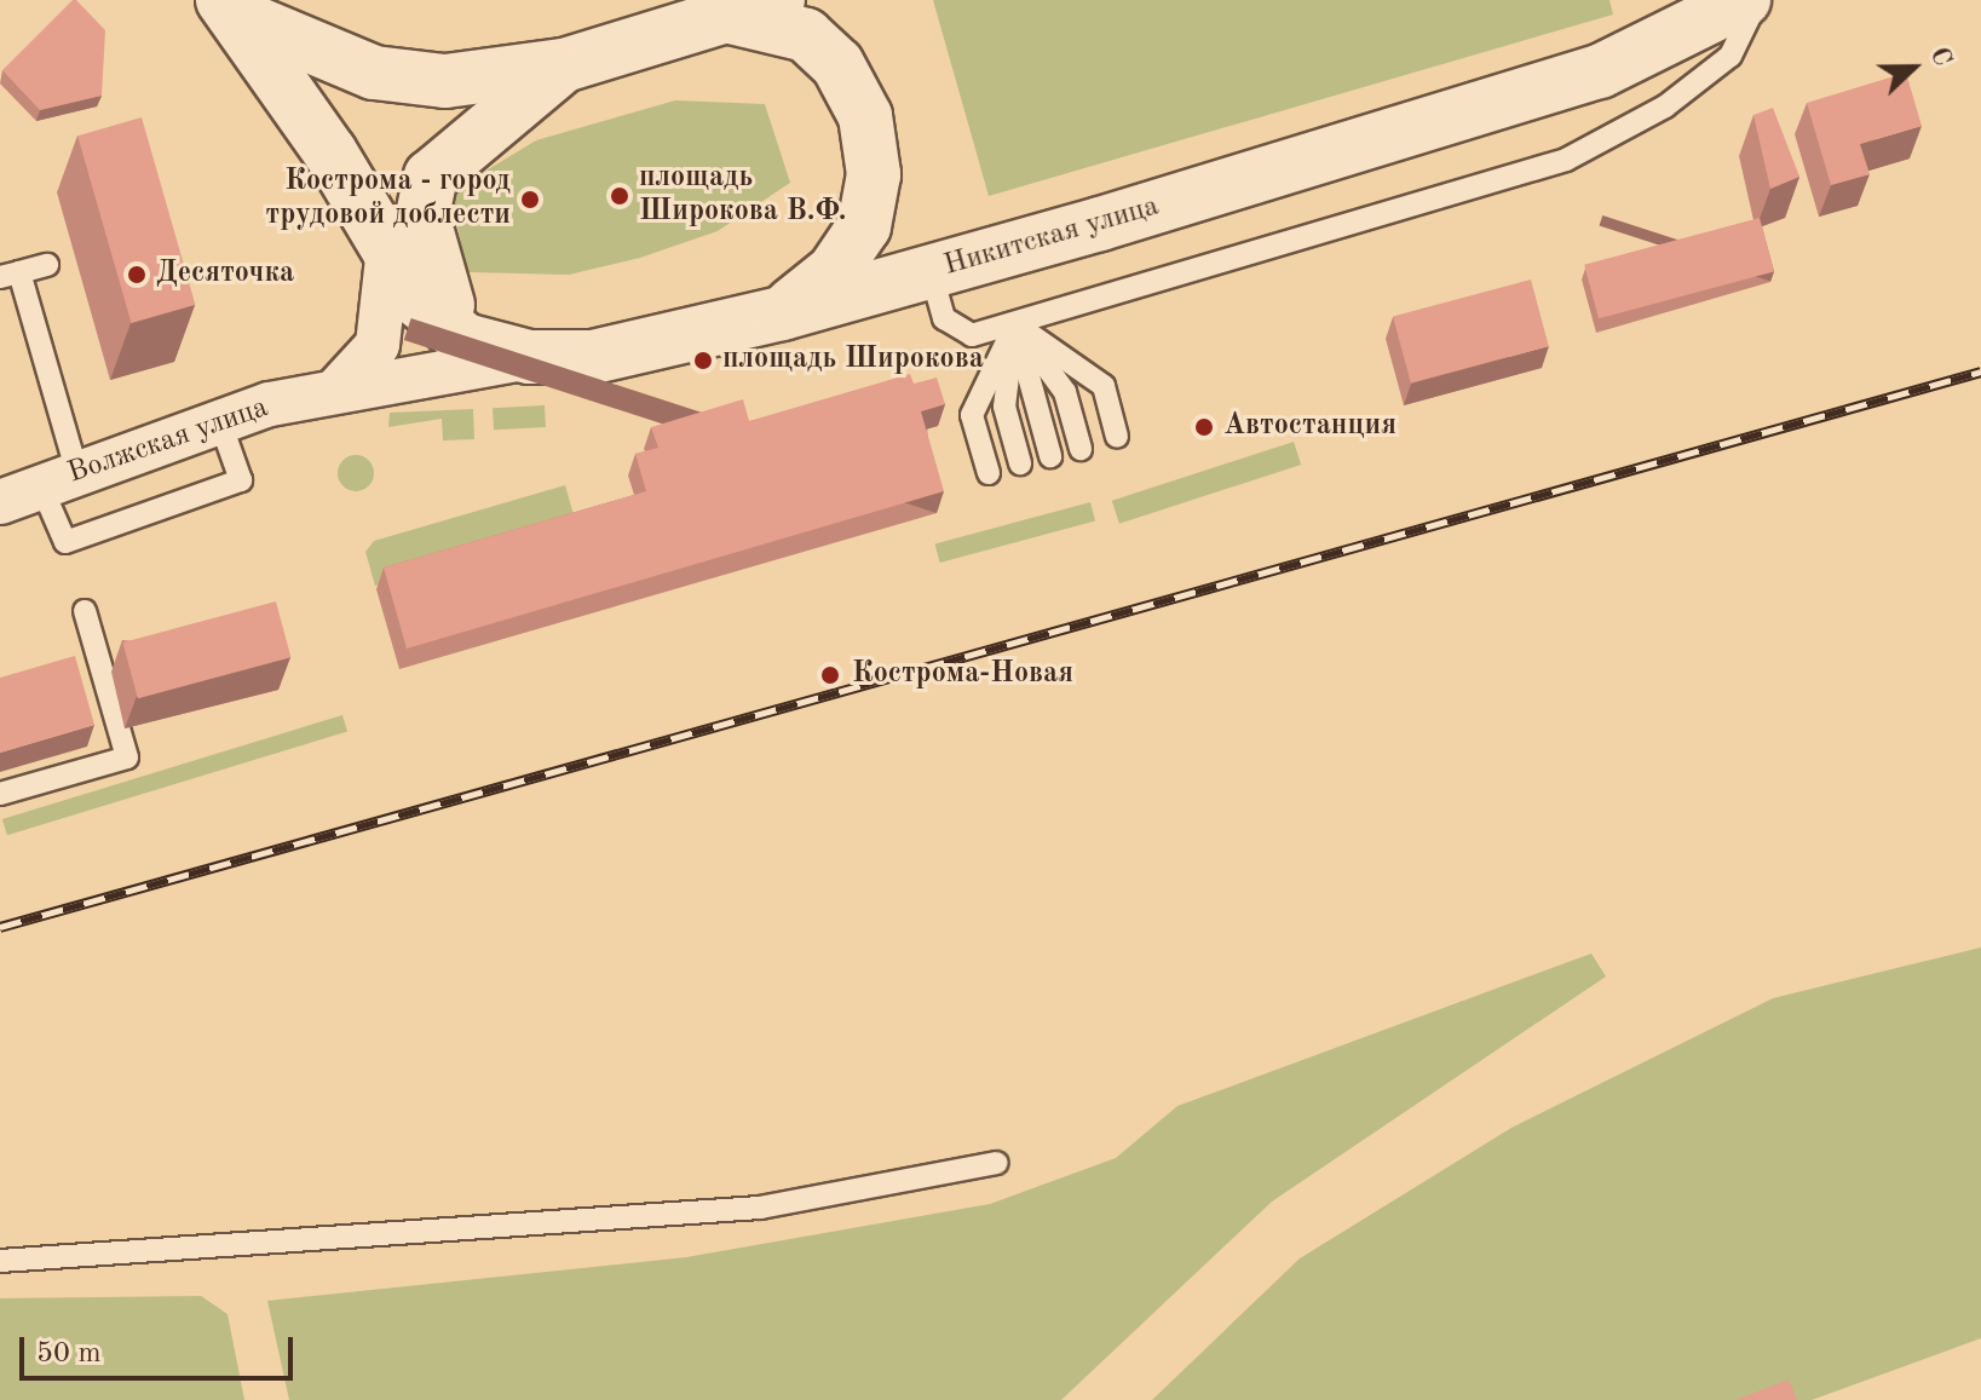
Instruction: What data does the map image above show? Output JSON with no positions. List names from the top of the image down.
{
  "streets": {
    "main road": ["Никитская улица"],
    "street": ["Волжская улица"]
  },
  "crossings": [
    ["Никитская улица", "Волжская улица"]
  ],
  "places": [
    "площадь Широкова В.Ф.",
    "Кострома - город трудовой доблести",
    "Десяточка",
    "площадь Широкова",
    "Автостанция",
    "Кострома-Новая"
  ],
  "scale_bar": "50 m",
  "north": "right"
}
